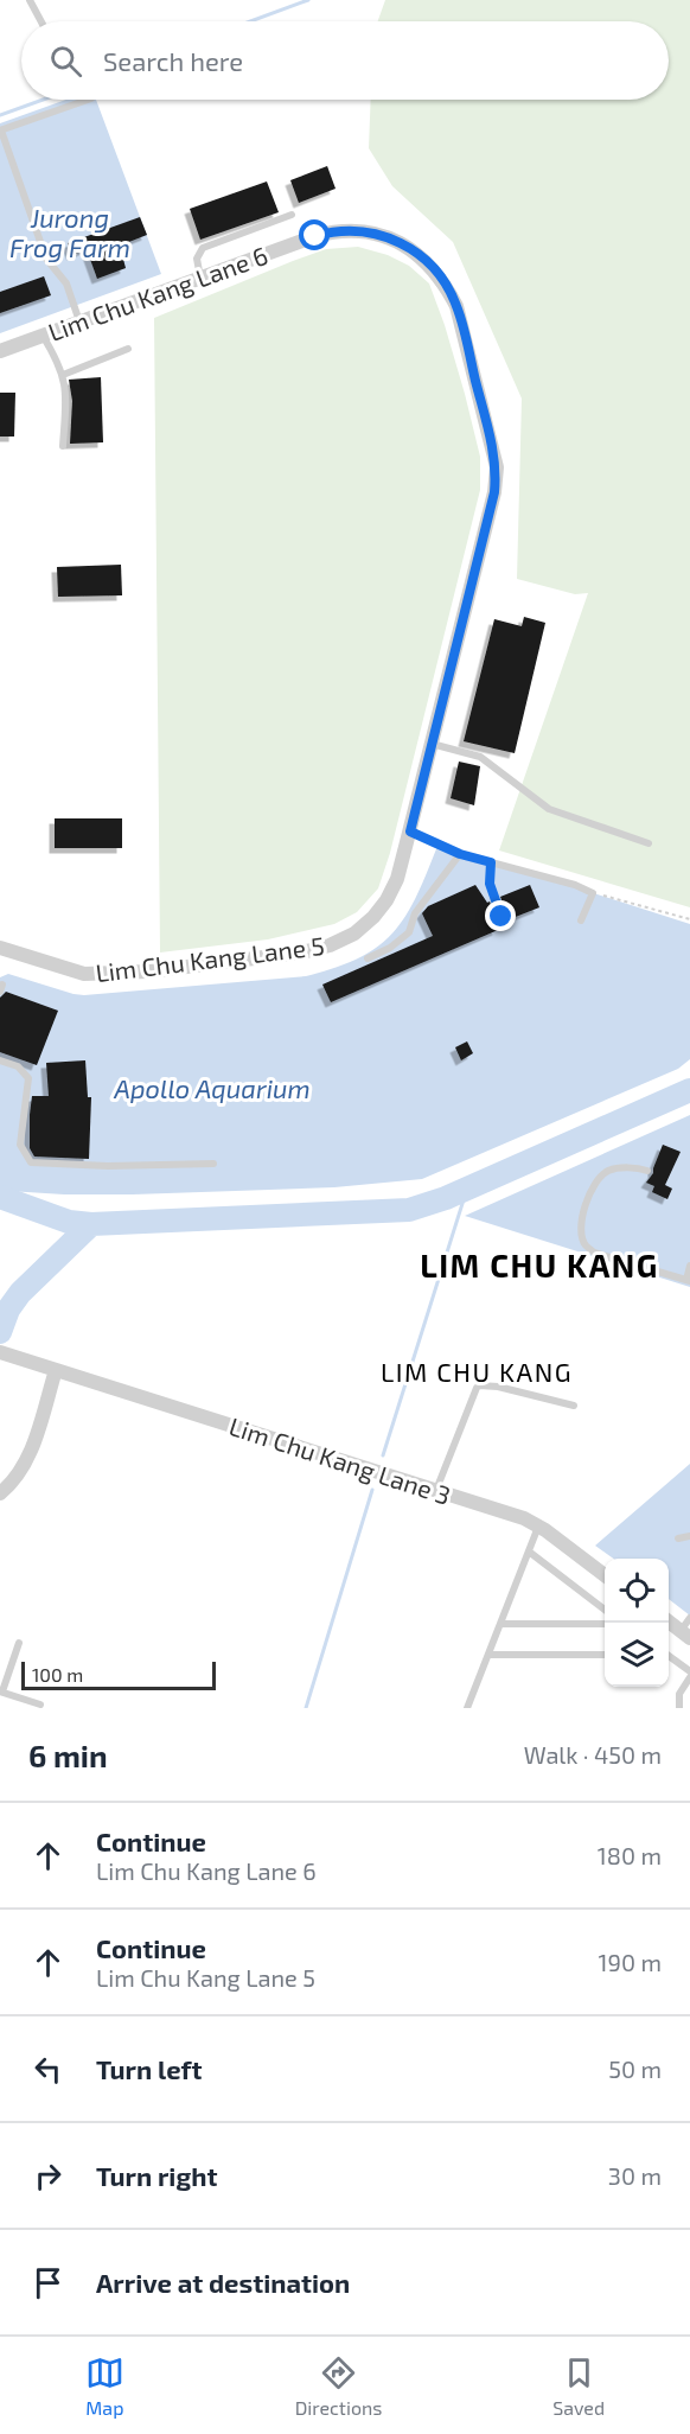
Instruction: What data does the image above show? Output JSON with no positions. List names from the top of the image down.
{
  "streets": {
    "street": ["Lim Chu Kang Lane 6", "Lim Chu Kang Lane 5", "Lim Chu Kang Lane 3"]
  },
  "crossings": [
    ["Lim Chu Kang Lane 6", "Lim Chu Kang Lane 5"]
  ],
  "districts": ["LIM CHU KANG", "LIM CHU KANG"],
  "water": ["Jurong Frog Farm", "Apollo Aquarium"],
  "scale_bar": "100 m",
  "page": {
    "search": "Search here",
    "scale": "100 m",
    "heading": ["6 min", "Walk · 450 m"],
    "list": [
      ["Continue", "Lim Chu Kang Lane 6", "180 m"],
      ["Continue", "Lim Chu Kang Lane 5", "190 m"],
      ["Turn left", "50 m"],
      ["Turn right", "30 m"],
      "Arrive at destination"
    ],
    "nav": ["Map", "Directions", "Saved"]
  }
}
